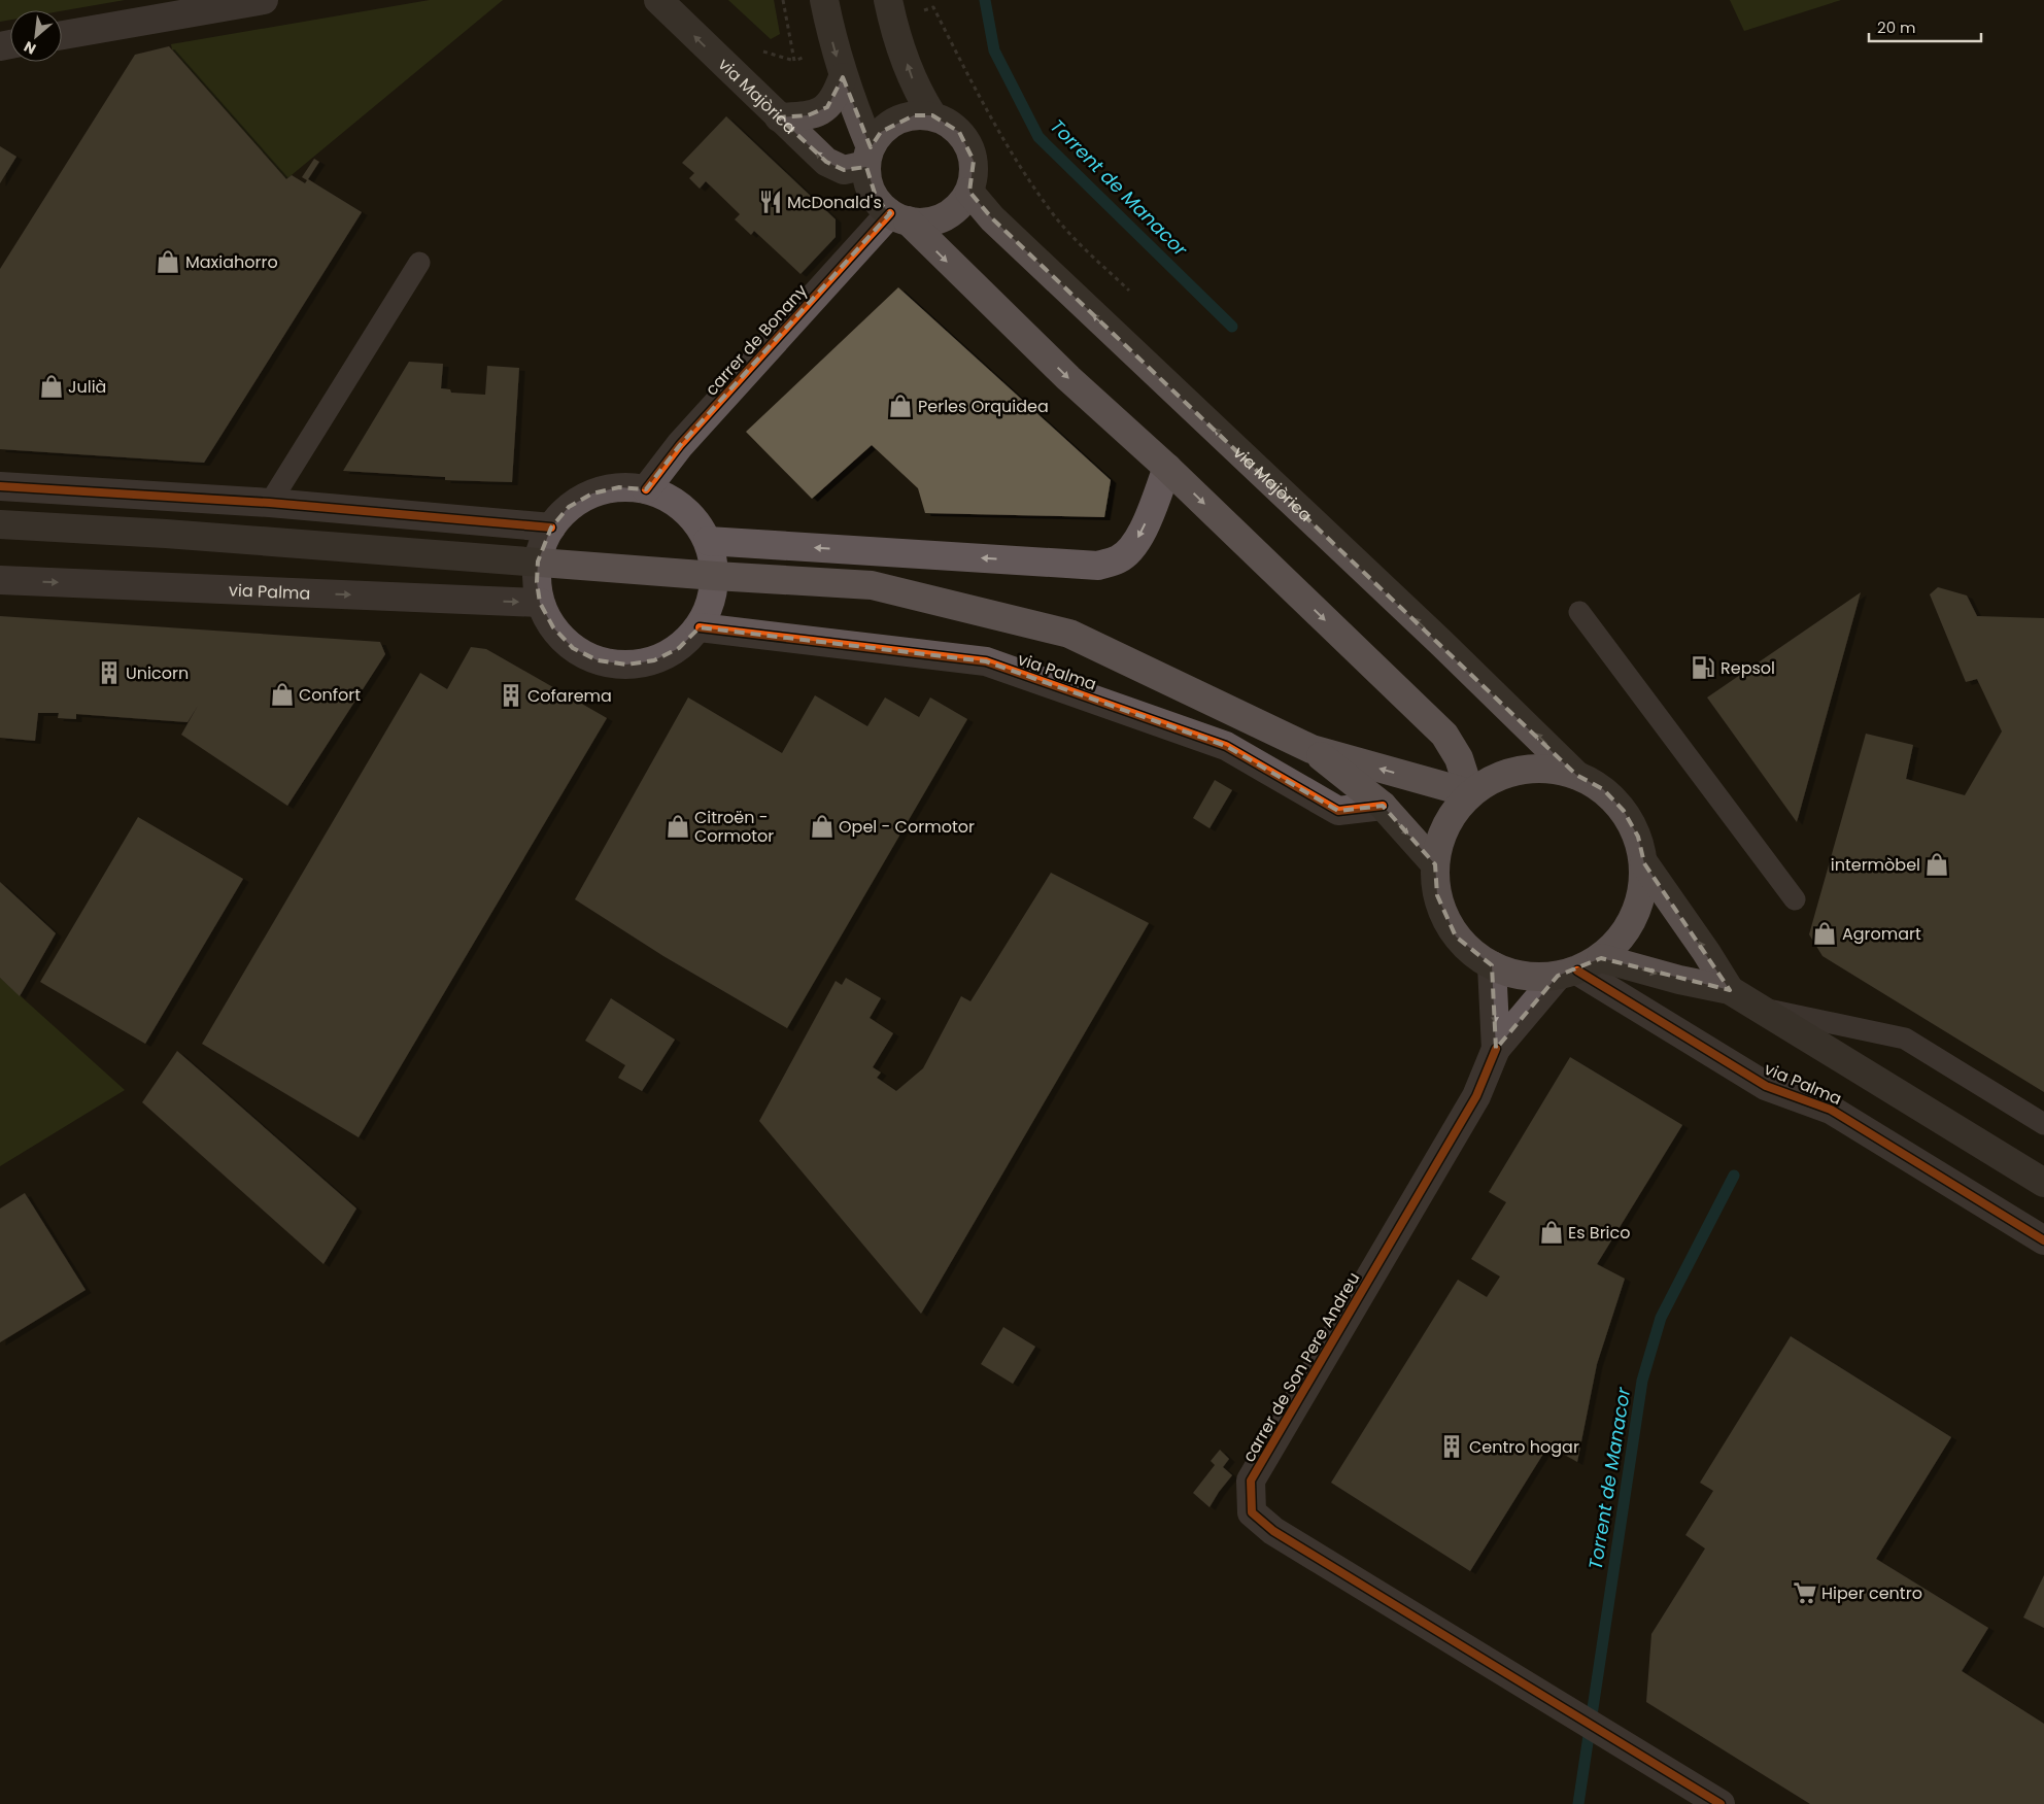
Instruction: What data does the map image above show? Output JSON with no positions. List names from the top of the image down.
{
  "streets": {
    "main road": ["via Majòrica"],
    "street": ["carrer de Bonany", "via Palma", "carrer de Son Pere Andreu"]
  },
  "crossings": [
    ["via Majòrica", "carrer de Bonany"]
  ],
  "water": ["Torrent de Manacor"],
  "places": {
    "restaurant": ["McDonald's"],
    "shop": [
      "Maxiahorro",
      "Julià",
      "Perles Orquidea",
      "Confort",
      "Citroën - Cormotor",
      "Opel - Cormotor",
      "intermòbel",
      "Agromart",
      "Es Brico"
    ],
    "fuel station": ["Repsol"],
    "building": ["Unicorn", "Cofarema", "Centro hogar"],
    "supermarket": ["Hiper centro"]
  },
  "scale_bar": "20 m",
  "north": "bottom left"
}
